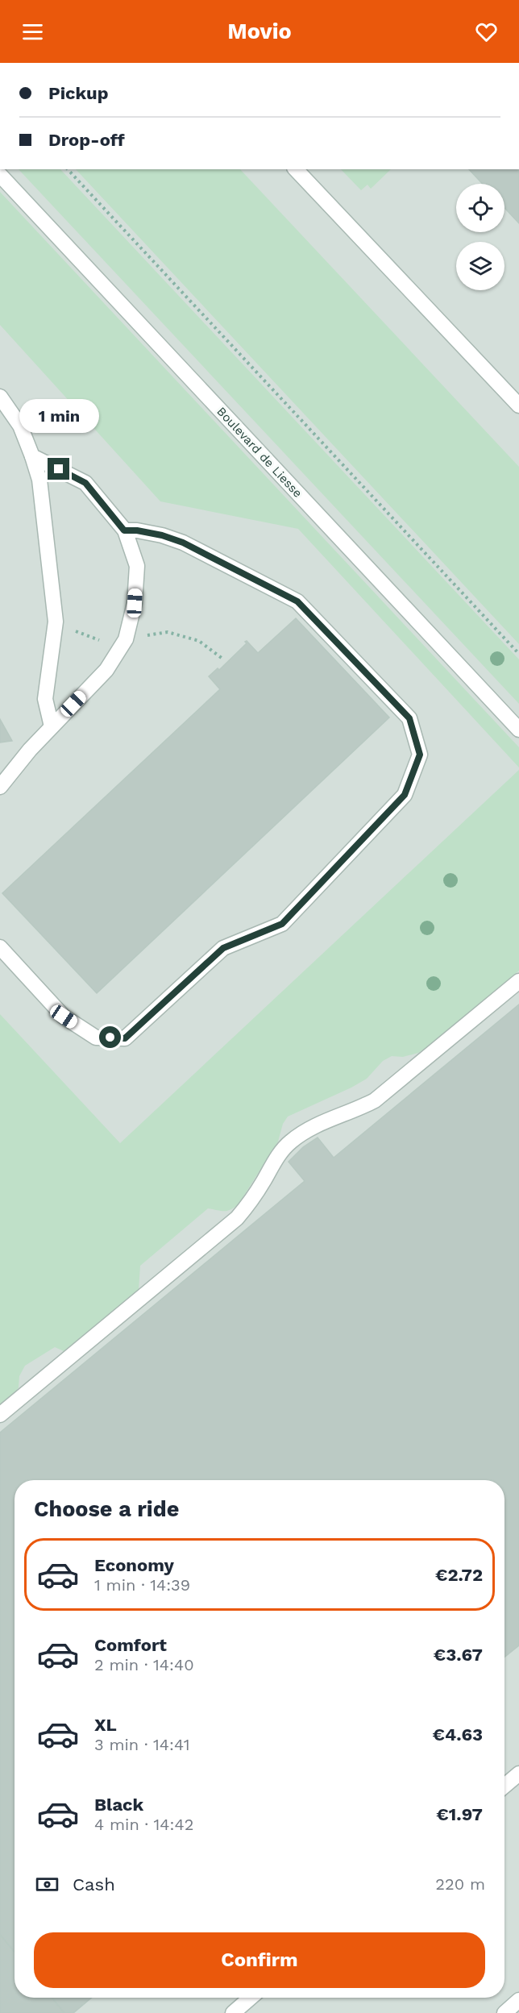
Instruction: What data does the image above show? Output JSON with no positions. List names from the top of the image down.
{
  "streets": {
    "street": ["Boulevard de Liesse"]
  },
  "page": {
    "header": "Movio",
    "banner": ["Pickup", "Drop-off"],
    "bubble": "1 min",
    "heading": "Choose a ride",
    "list": [
      {
        "name": "Economy",
        "note": "1 min · 14:39",
        "value": "€2.72"
      },
      {
        "name": "Comfort",
        "note": "2 min · 14:40",
        "value": "€3.67"
      },
      {
        "name": "XL",
        "note": "3 min · 14:41",
        "value": "€4.63"
      },
      {
        "name": "Black",
        "note": "4 min · 14:42",
        "value": "€1.97"
      }
    ],
    "pay": ["Cash", "220 m"],
    "buttons": "Confirm"
  }
}
